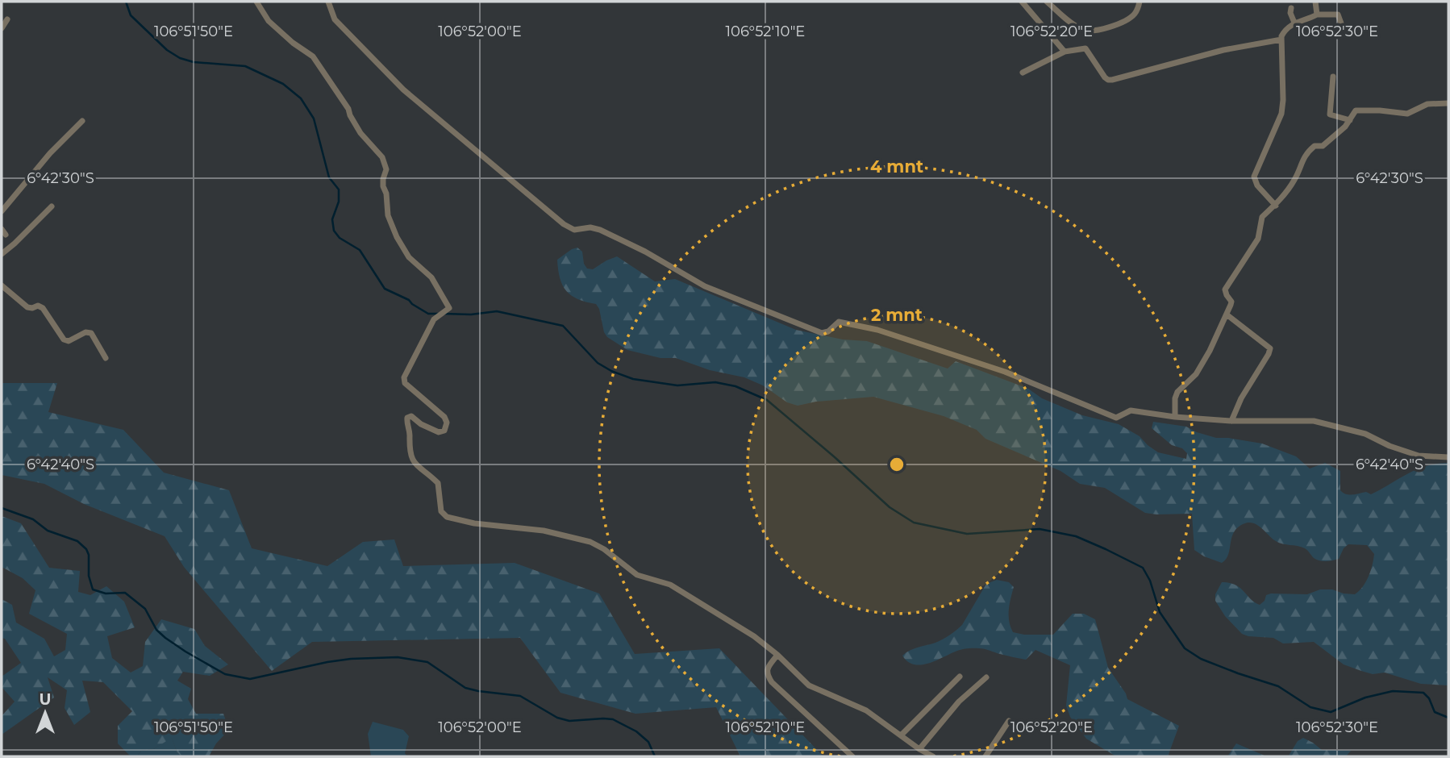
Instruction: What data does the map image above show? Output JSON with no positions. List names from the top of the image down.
{
  "north": "top",
  "coordinates": [
    "106°51'50\"E",
    "106°52'00\"E",
    "106°52'10\"E",
    "106°52'20\"E",
    "106°52'30\"E",
    "6°42'30\"S",
    "6°42'40\"S"
  ],
  "rings": ["4 mnt", "2 mnt"]
}
